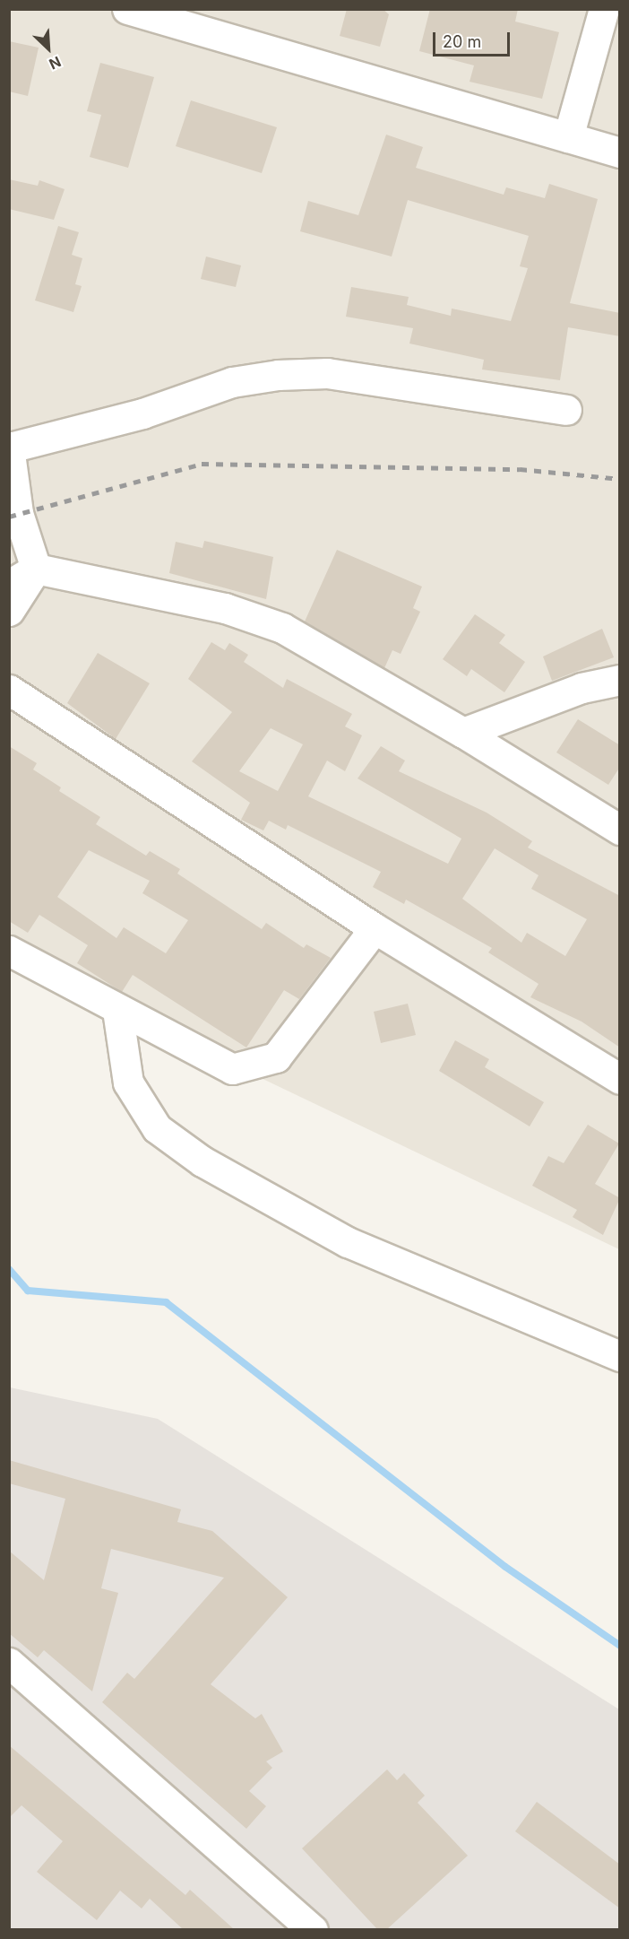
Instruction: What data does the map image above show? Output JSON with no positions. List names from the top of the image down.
{
  "scale_bar": "20 m",
  "north": "bottom right"
}
